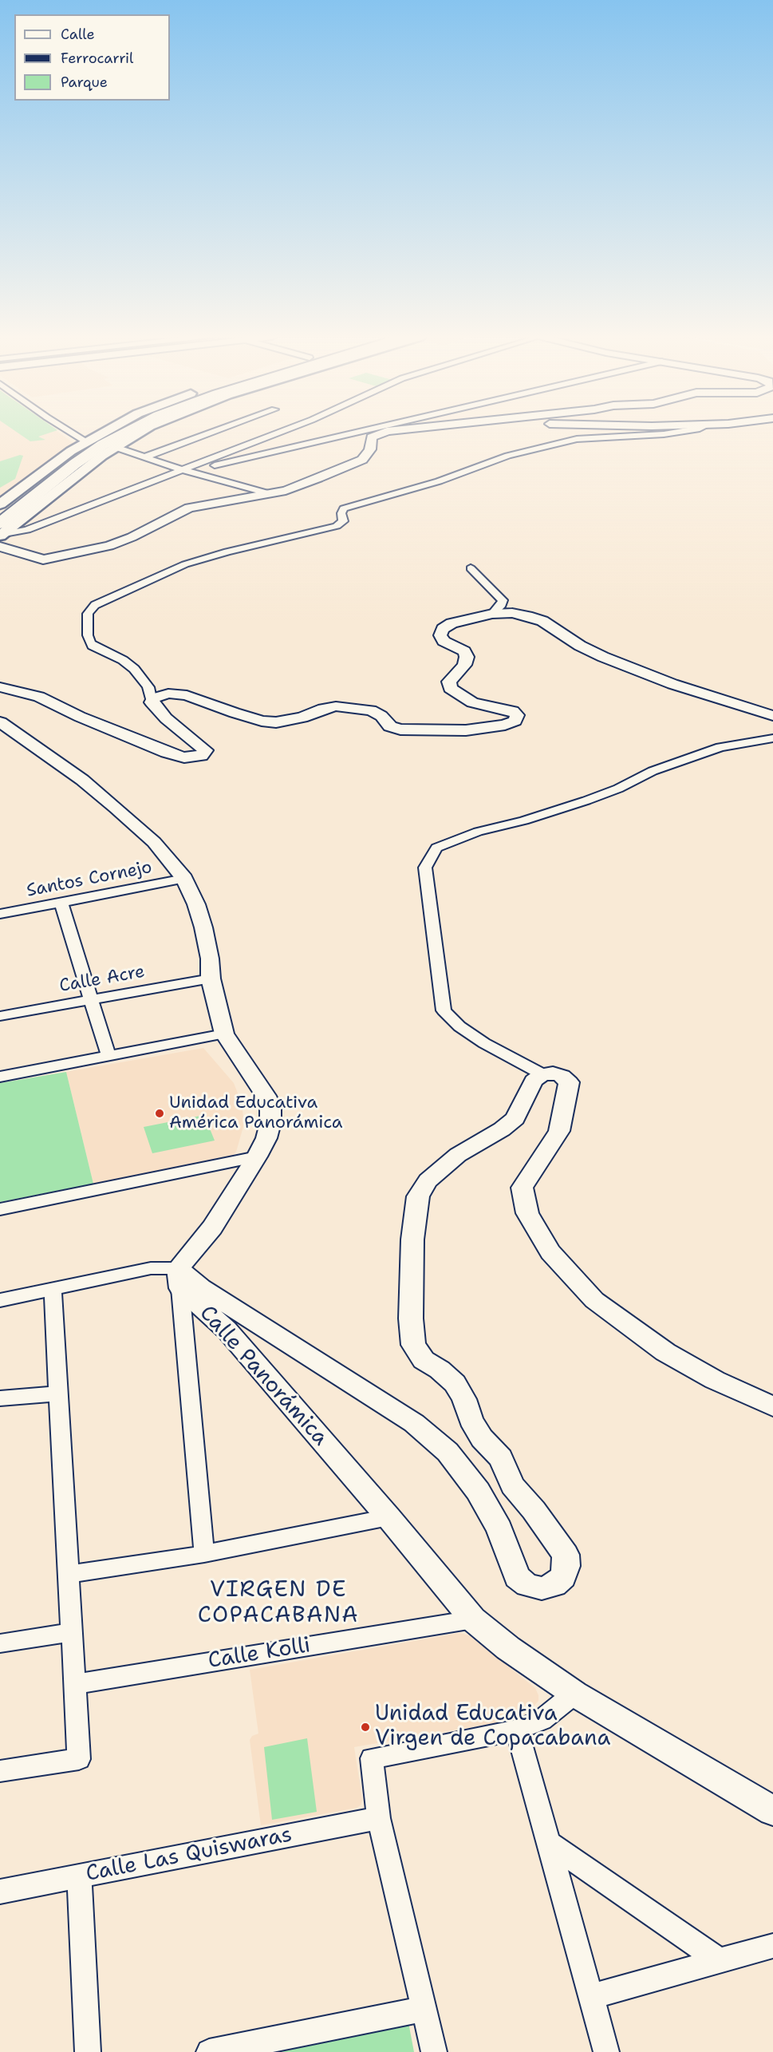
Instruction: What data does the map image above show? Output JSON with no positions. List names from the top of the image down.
{
  "streets": {
    "street": [
      "Santos Cornejo",
      "Calle Acre",
      "Calle Panorámica",
      "Calle Kolli",
      "Calle Las Quiswaras"
    ]
  },
  "crossings": [
    ["Calle Panorámica", "Calle Kolli"]
  ],
  "districts": ["VIRGEN DE COPACABANA"],
  "places": ["Unidad Educativa América Panorámica", "Unidad Educativa Virgen de Copacabana"],
  "legend": ["Calle", "Ferrocarril", "Parque"]
}
